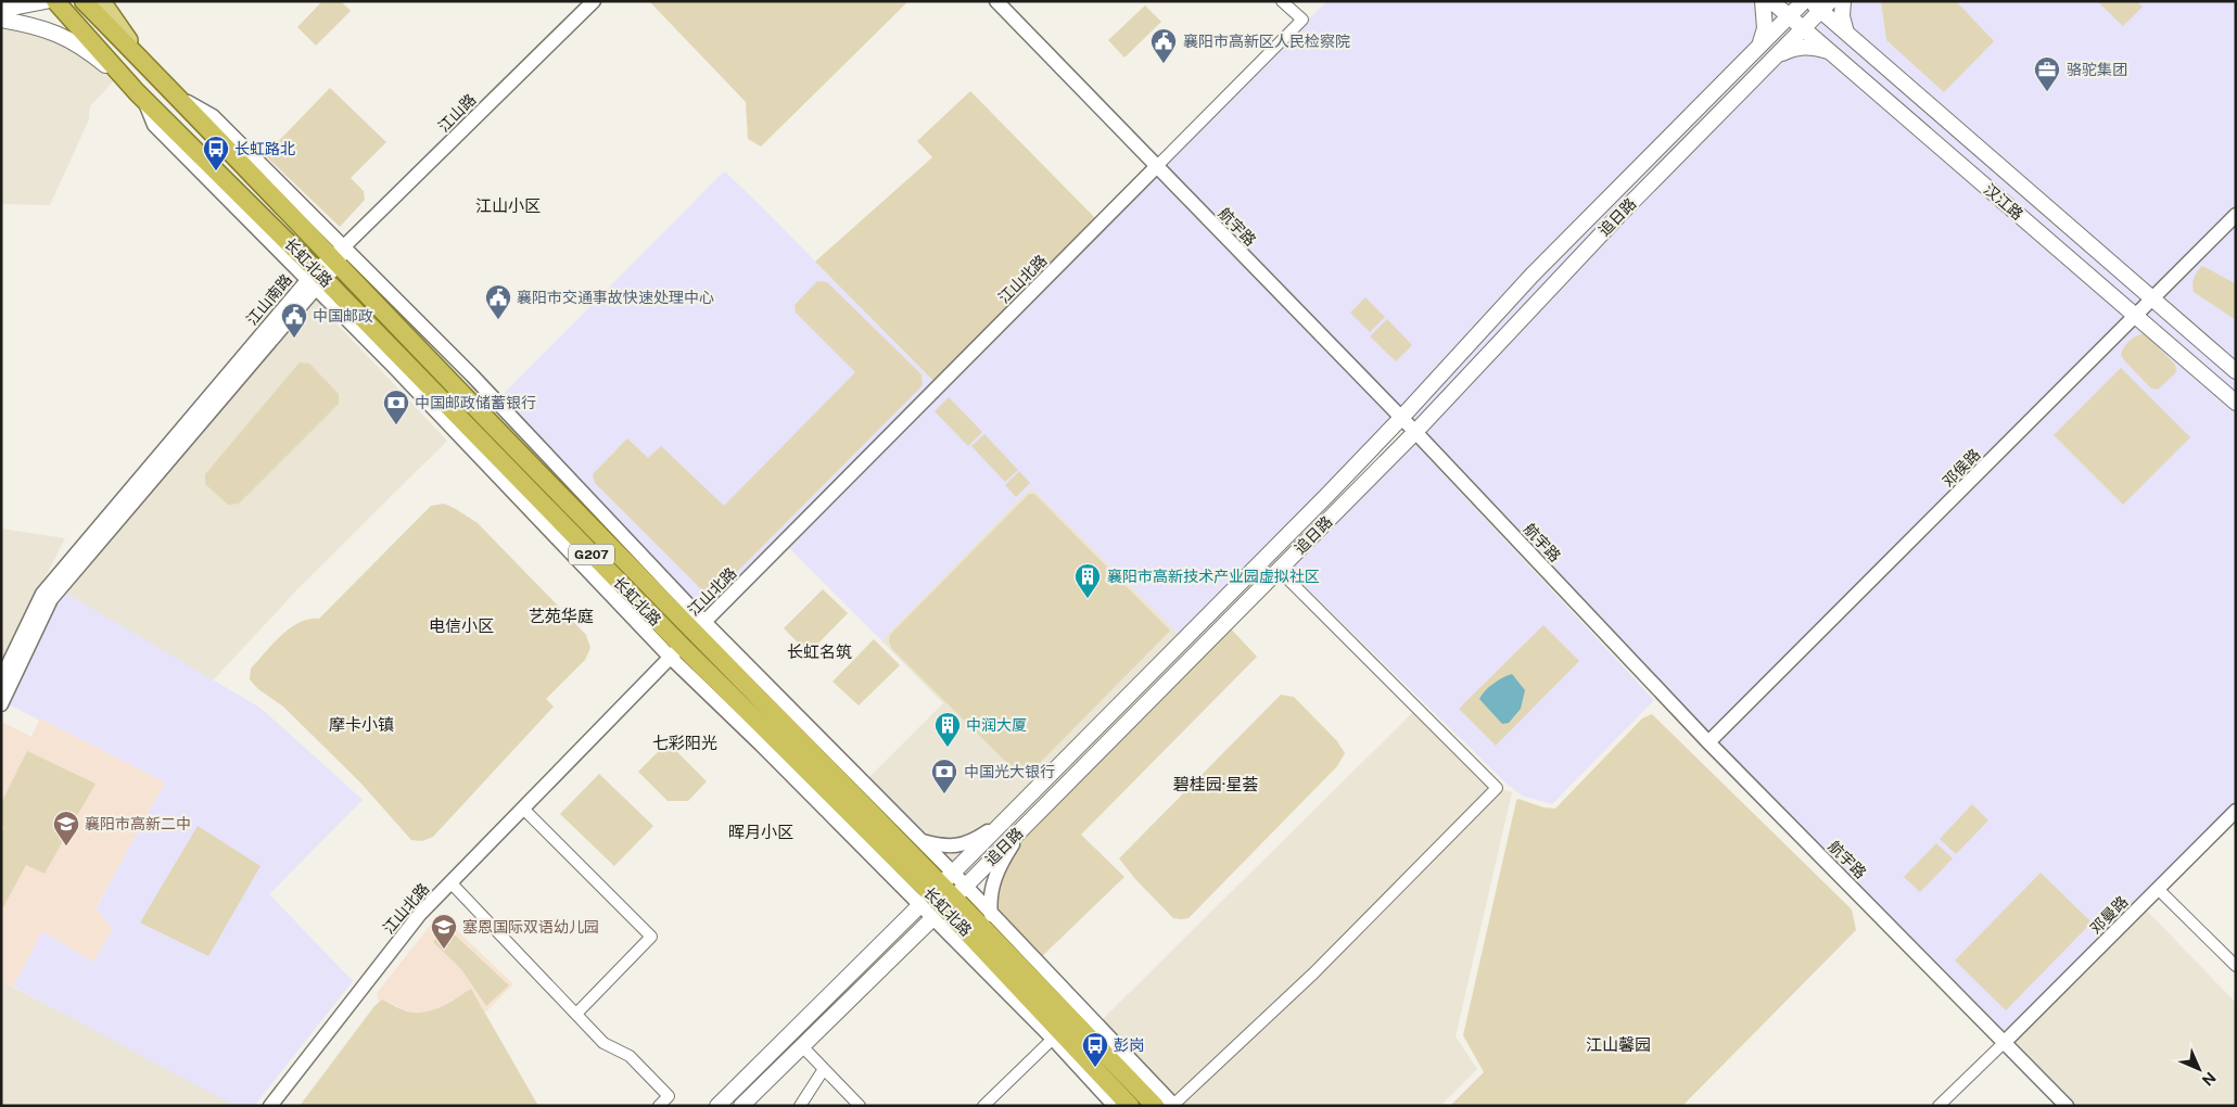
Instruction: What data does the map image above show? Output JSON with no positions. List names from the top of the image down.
{
  "streets": {
    "highway": ["长虹北路", "G207"],
    "main road": ["汉江路", "追日路"],
    "street": [
      "江山路",
      "航宇路",
      "江山北路",
      "江山南路",
      "邓侯路",
      "邓曼路"
    ]
  },
  "crossings": [
    ["江山路", "长虹北路"],
    ["江山路", "江山南路"],
    ["汉江路", "追日路"],
    ["汉江路", "邓侯路"],
    ["追日路", "航宇路"],
    ["追日路", "长虹北路"],
    ["航宇路", "江山北路"],
    ["航宇路", "邓侯路"],
    ["航宇路", "邓曼路"],
    ["长虹北路", "江山北路"],
    ["长虹北路", "江山南路"]
  ],
  "districts": [
    "江山小区",
    "艺苑华庭",
    "电信小区",
    "长虹名筑",
    "摩卡小镇",
    "七彩阳光",
    "碧桂园·星荟",
    "晖月小区",
    "江山馨园"
  ],
  "places": {
    "public building": ["襄阳市高新区人民检察院", "襄阳市交通事故快速处理中心", "中国邮政"],
    "office": ["骆驼集团"],
    "bus stop": ["长虹路北", "彭岗"],
    "bank": ["中国邮政储蓄银行", "中国光大银行"],
    "building": ["襄阳市高新技术产业园虚拟社区", "中润大厦"],
    "school or university": ["襄阳市高新二中", "塞恩国际双语幼儿园"]
  },
  "north": "bottom right"
}
